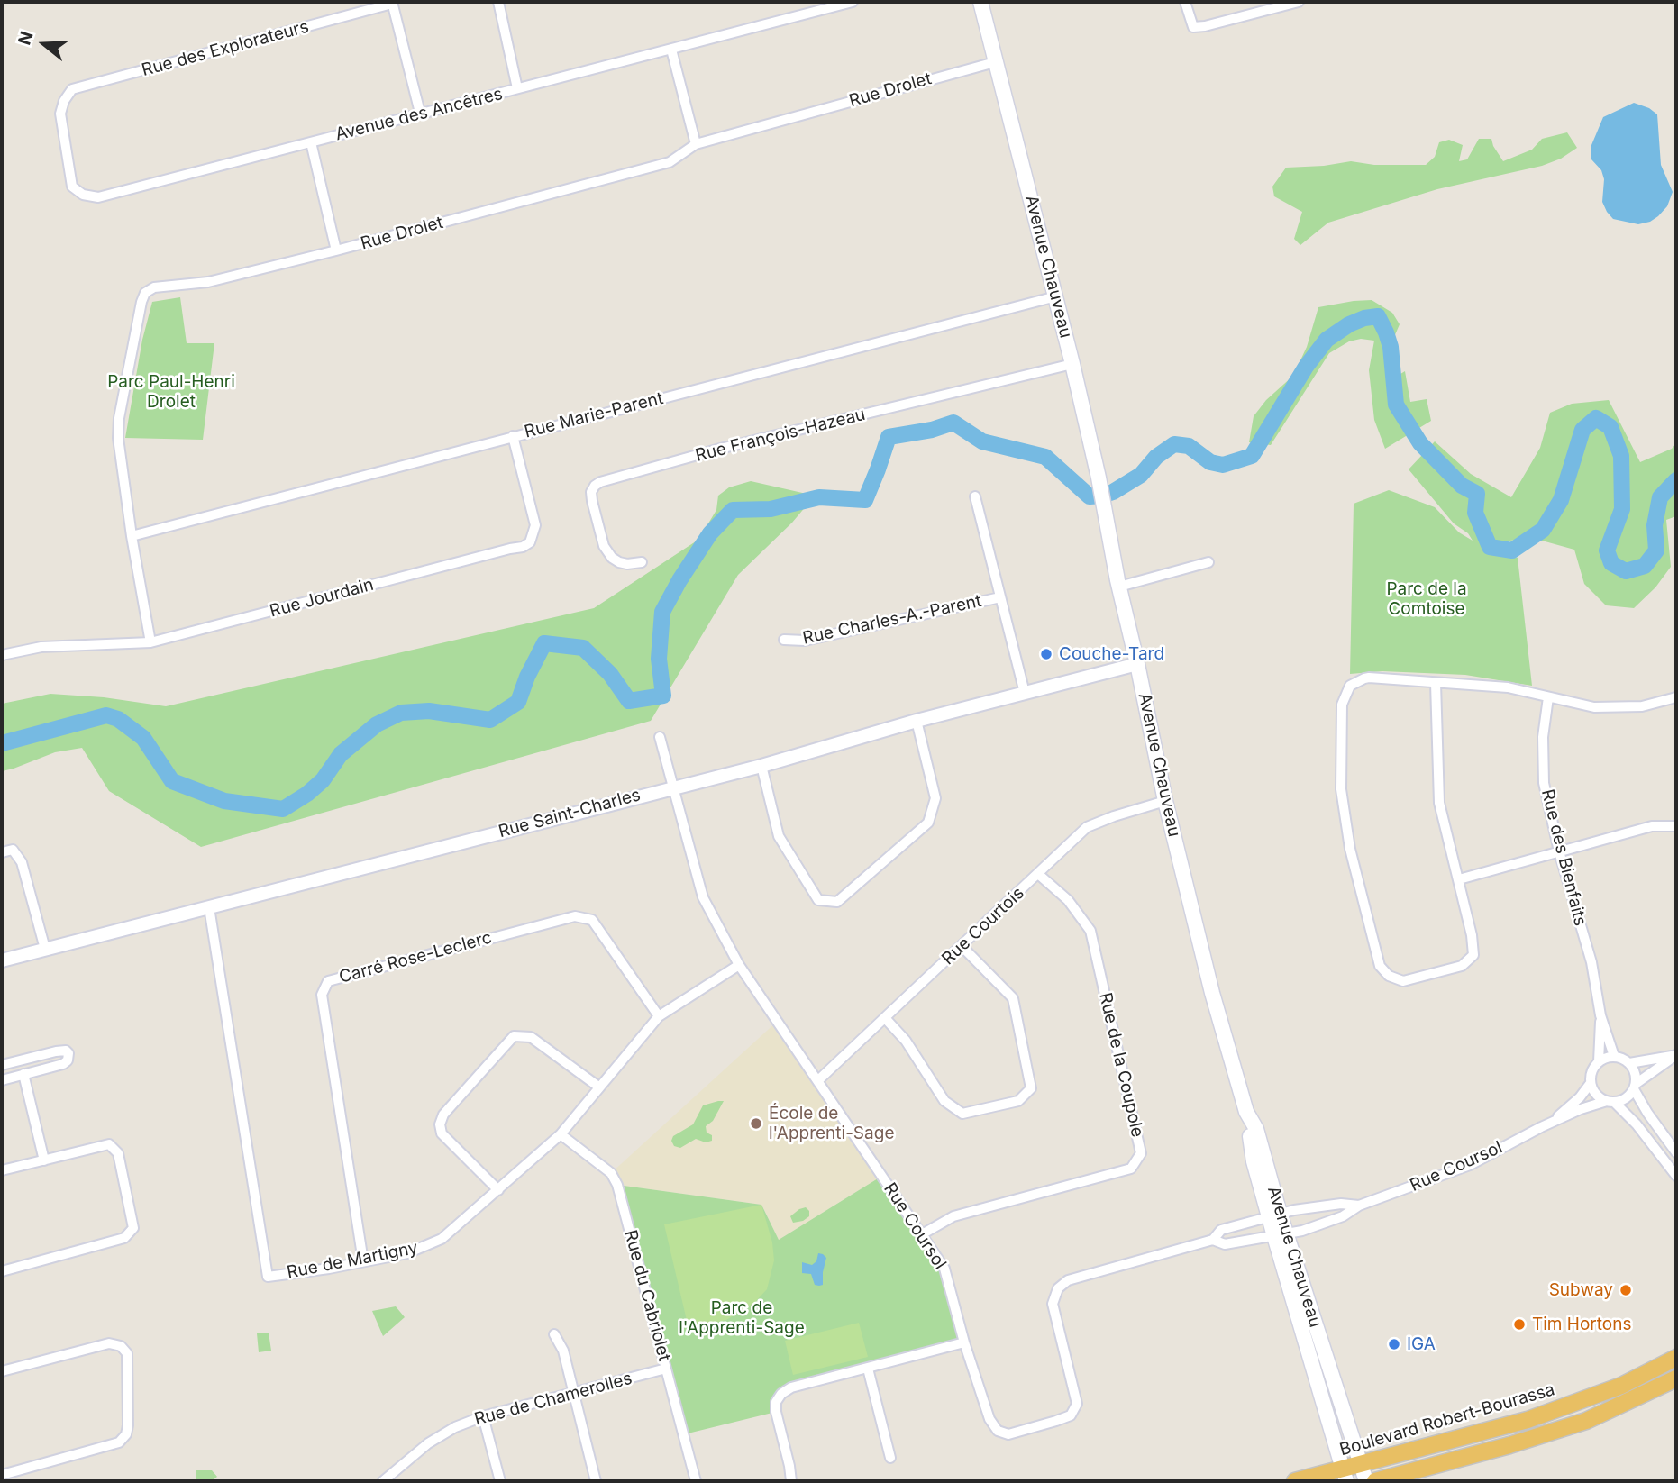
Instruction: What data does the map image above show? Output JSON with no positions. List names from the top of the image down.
{
  "streets": {
    "highway": ["Boulevard Robert-Bourassa"],
    "main road": ["Avenue Chauveau"],
    "street": [
      "Rue des Explorateurs",
      "Rue Drolet",
      "Avenue des Ancêtres",
      "Rue Marie-Parent",
      "Rue François-Hazeau",
      "Rue Jourdain",
      "Rue Charles-A.-Parent",
      "Rue Saint-Charles",
      "Rue des Bienfaits",
      "Rue Courtois",
      "Carré Rose-Leclerc",
      "Rue de la Coupole",
      "Rue Coursol",
      "Rue de Martigny",
      "Rue du Cabriolet",
      "Rue de Chamerolles"
    ]
  },
  "crossings": [
    ["Rue des Explorateurs", "Avenue des Ancêtres"],
    ["Rue Drolet", "Avenue Chauveau"],
    ["Rue Drolet", "Rue Marie-Parent"],
    ["Rue Drolet", "Rue Jourdain"],
    ["Avenue Chauveau", "Rue Marie-Parent"],
    ["Avenue Chauveau", "Rue François-Hazeau"],
    ["Avenue Chauveau", "Rue Saint-Charles"],
    ["Avenue Chauveau", "Rue Courtois"],
    ["Avenue Chauveau", "Rue Coursol"],
    ["Avenue Chauveau", "Boulevard Robert-Bourassa"],
    ["Rue Marie-Parent", "Rue Jourdain"],
    ["Rue Charles-A.-Parent", "Rue Saint-Charles"],
    ["Rue Saint-Charles", "Rue Coursol"],
    ["Rue Saint-Charles", "Rue de Martigny"],
    ["Rue des Bienfaits", "Rue Coursol"],
    ["Rue Courtois", "Rue de la Coupole"],
    ["Rue Courtois", "Rue Coursol"],
    ["Carré Rose-Leclerc", "Rue de Martigny"],
    ["Rue de la Coupole", "Rue Coursol"],
    ["Rue Coursol", "Rue de Martigny"],
    ["Rue de Martigny", "Rue du Cabriolet"],
    ["Rue du Cabriolet", "Rue de Chamerolles"]
  ],
  "parks": ["Parc Paul-Henri Drolet", "Parc de la Comtoise", "Parc de l'Apprenti-Sage"],
  "places": [
    "Couche-Tard",
    "École de l'Apprenti-Sage",
    "Subway",
    "Tim Hortons",
    "IGA"
  ],
  "north": "left"
}
